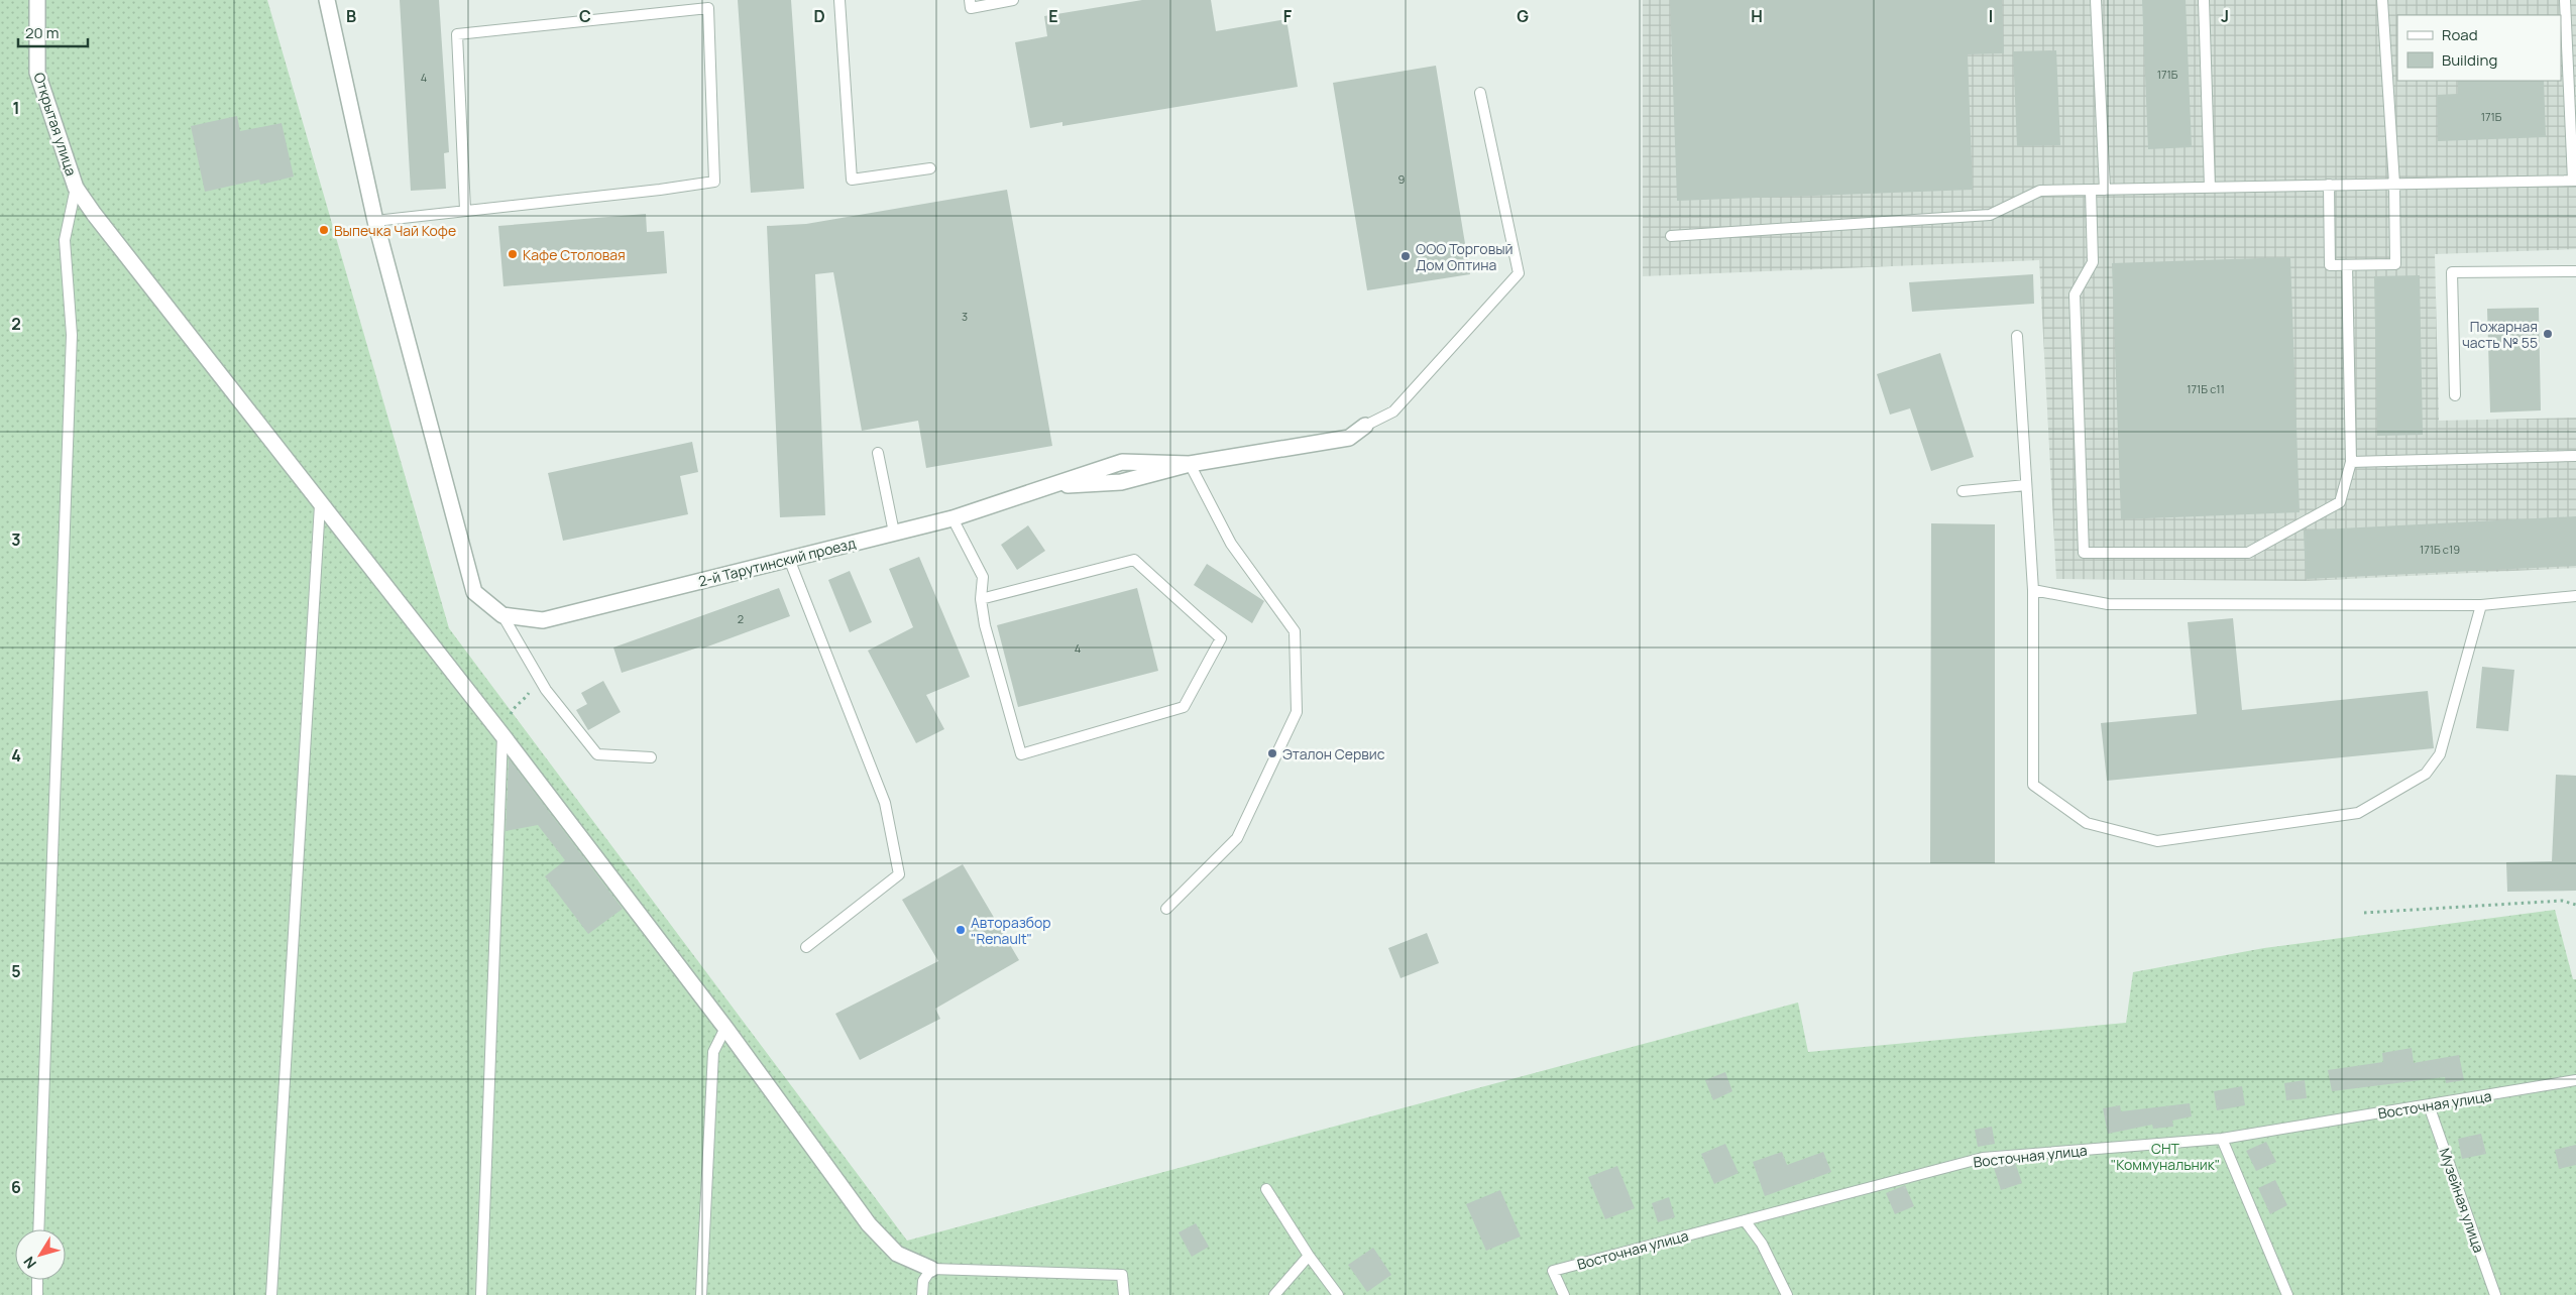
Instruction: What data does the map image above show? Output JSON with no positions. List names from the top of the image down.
{
  "streets": {
    "street": ["Открытая улица", "2-й Тарутинский проезд"],
    "lane": ["Восточная улица", "Музейная улица"]
  },
  "crossings": [
    ["Восточная улица", "Музейная улица"]
  ],
  "parks": ["СНТ \"Коммунальник\""],
  "places": [
    "Выпечка Чай Кофе",
    "Кафе Столовая",
    "ООО Торговый Дом Оптина",
    "Пожарная часть № 55",
    "Эталон Сервис",
    "Авторазбор \"Renault\""
  ],
  "house_numbers": [
    "171Б",
    "4",
    "171Б",
    "9",
    "3",
    "171Б с11",
    "171Б с19",
    "2",
    "4"
  ],
  "legend": ["Road", "Building"],
  "scale_bar": "20 m",
  "north": "bottom left",
  "grid": {
    "columns": [
      "B",
      "C",
      "D",
      "E",
      "F",
      "G",
      "H",
      "I",
      "J"
    ],
    "rows": [
      "1",
      "2",
      "3",
      "4",
      "5",
      "6"
    ]
  }
}
